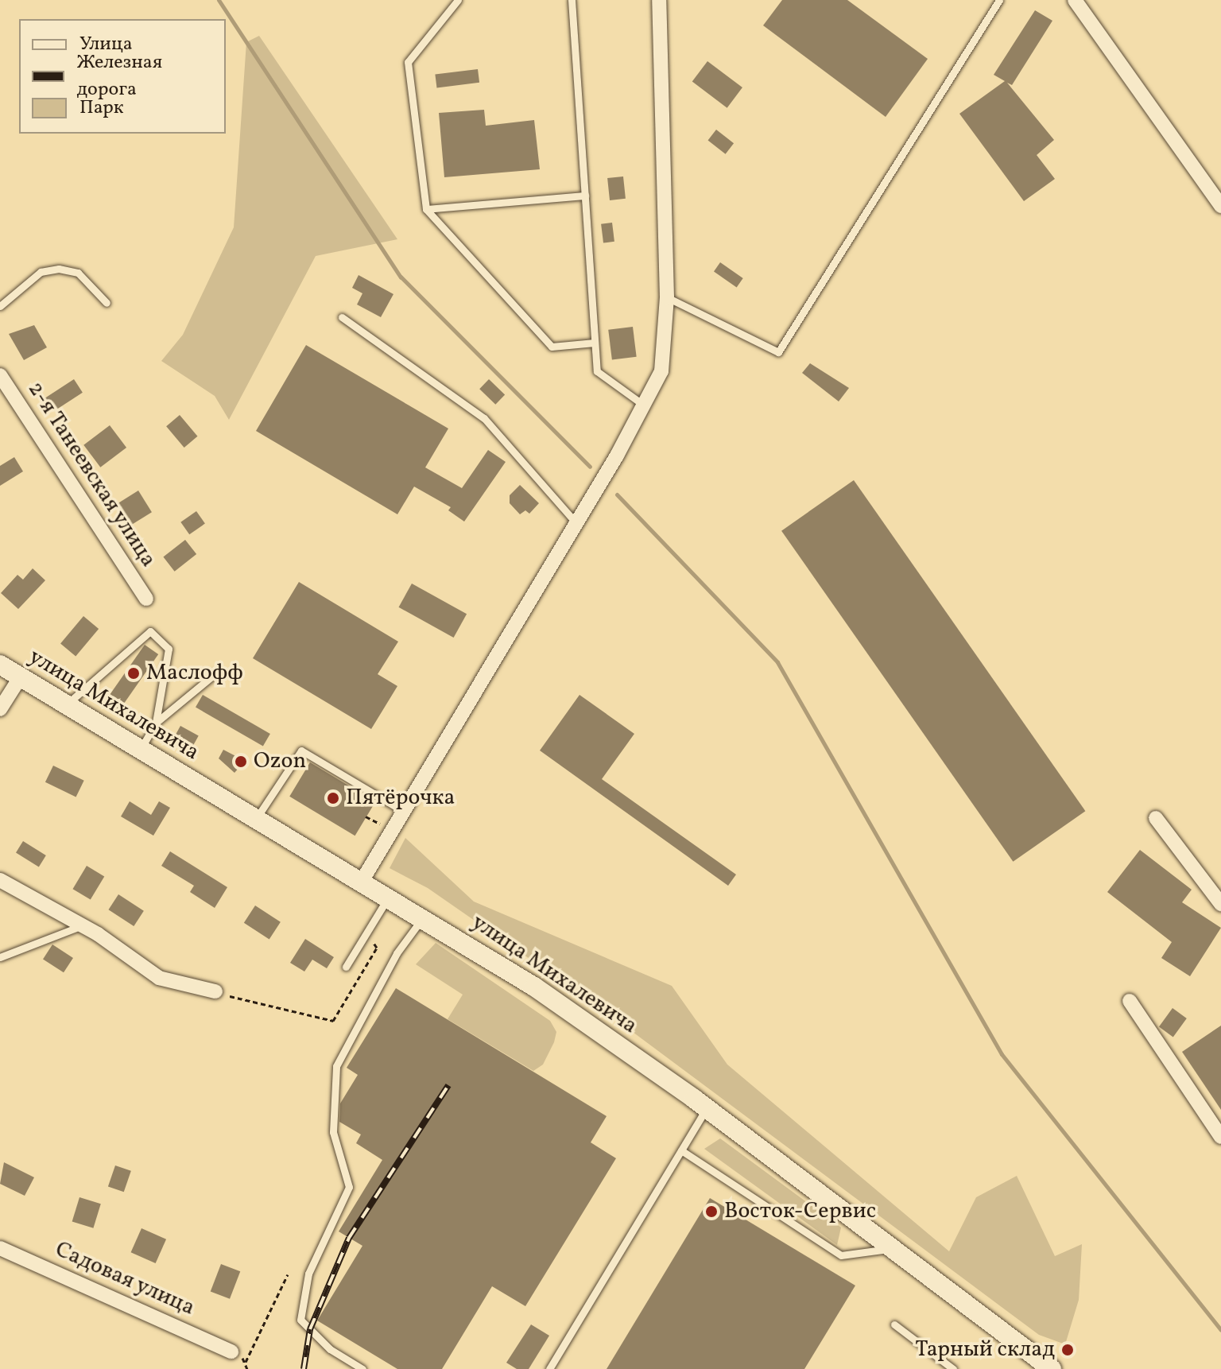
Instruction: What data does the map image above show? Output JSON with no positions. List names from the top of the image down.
{
  "streets": {
    "street": ["2-я Танеевская улица", "улица Михалевича", "Садовая улица"]
  },
  "places": [
    "Маслофф",
    "Ozon",
    "Пятёрочка",
    "Восток-Сервис",
    "Тарный склад"
  ],
  "legend": ["Улица", "Железная дорога", "Парк"]
}
